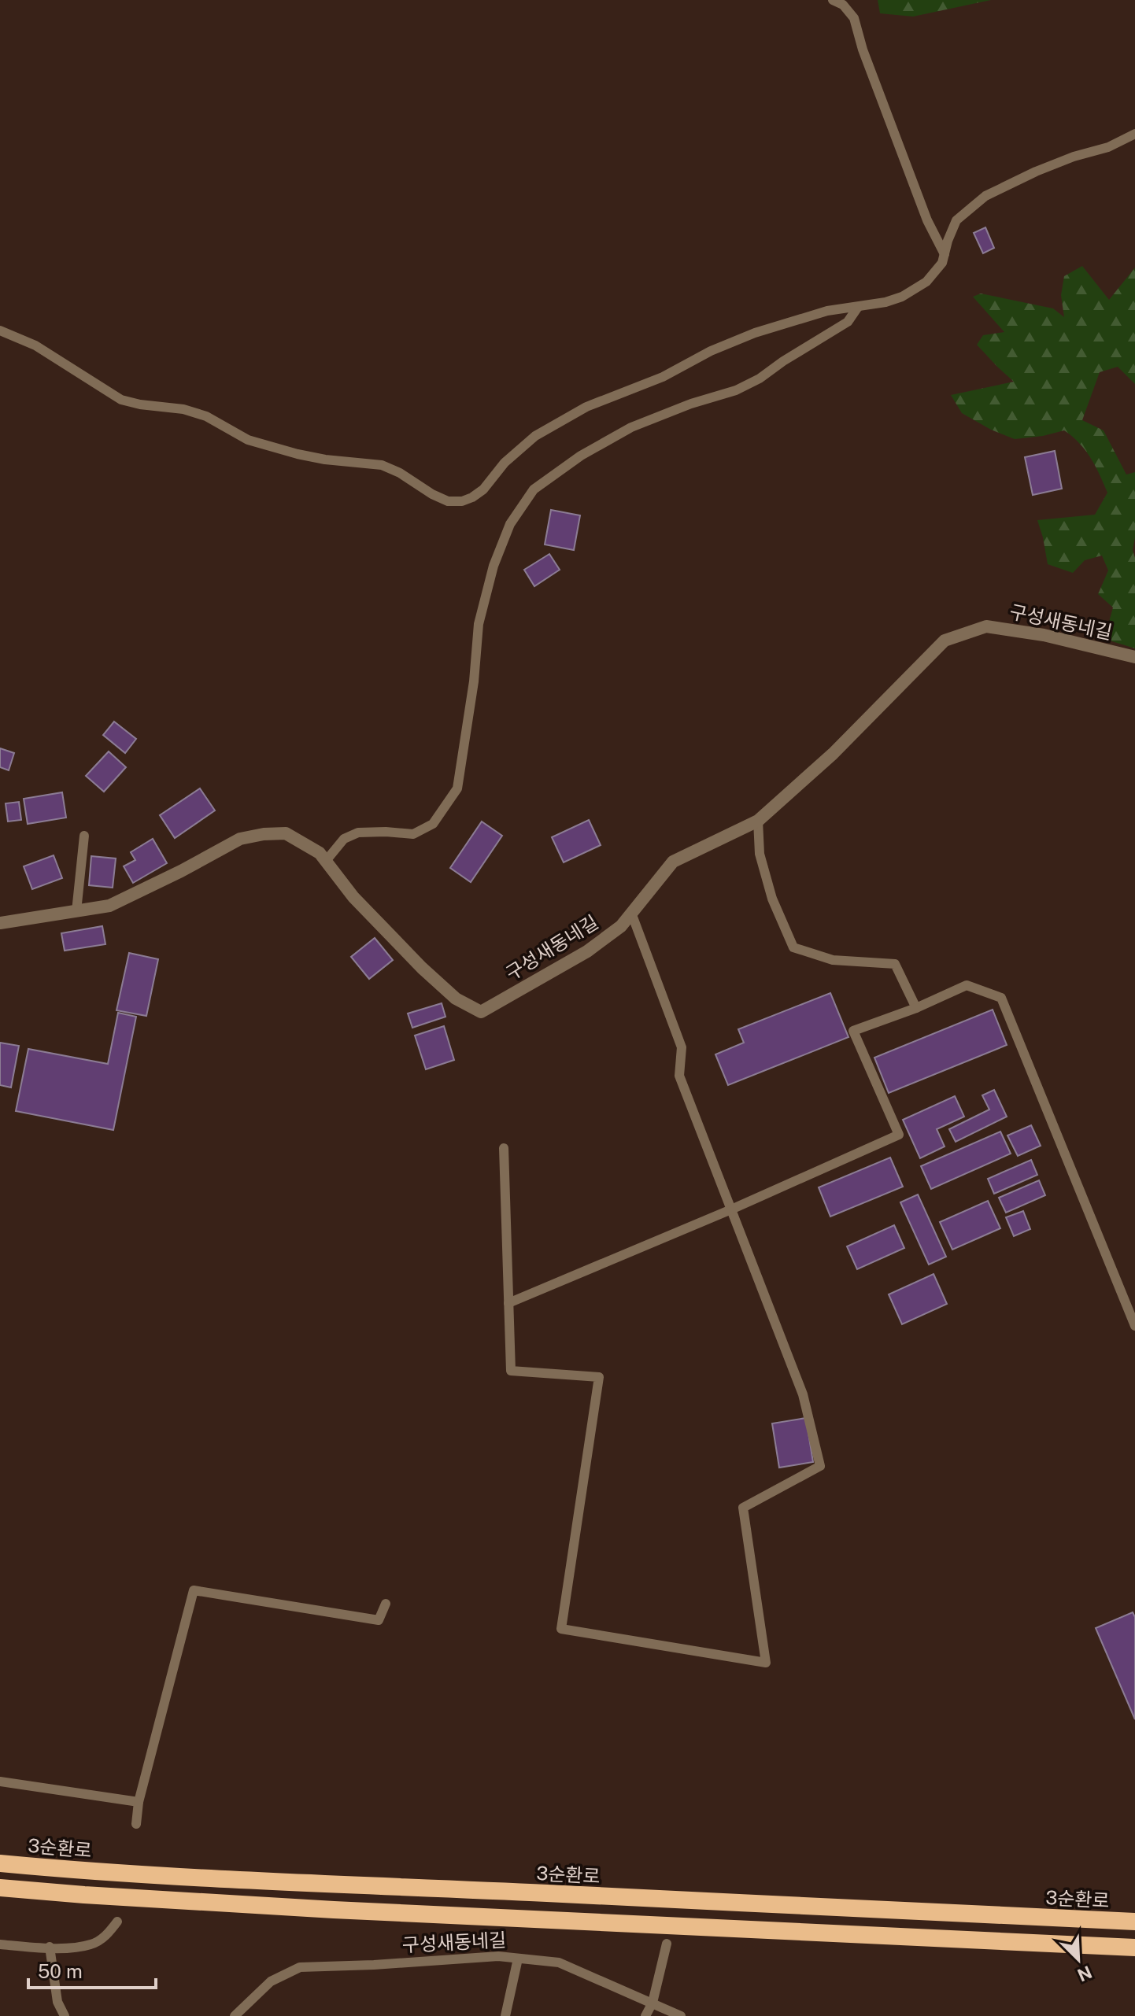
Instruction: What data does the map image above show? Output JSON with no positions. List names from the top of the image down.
{
  "streets": {
    "highway": ["3순환로"],
    "street": ["구성새동네길"]
  },
  "scale_bar": "50 m",
  "north": "bottom right"
}
